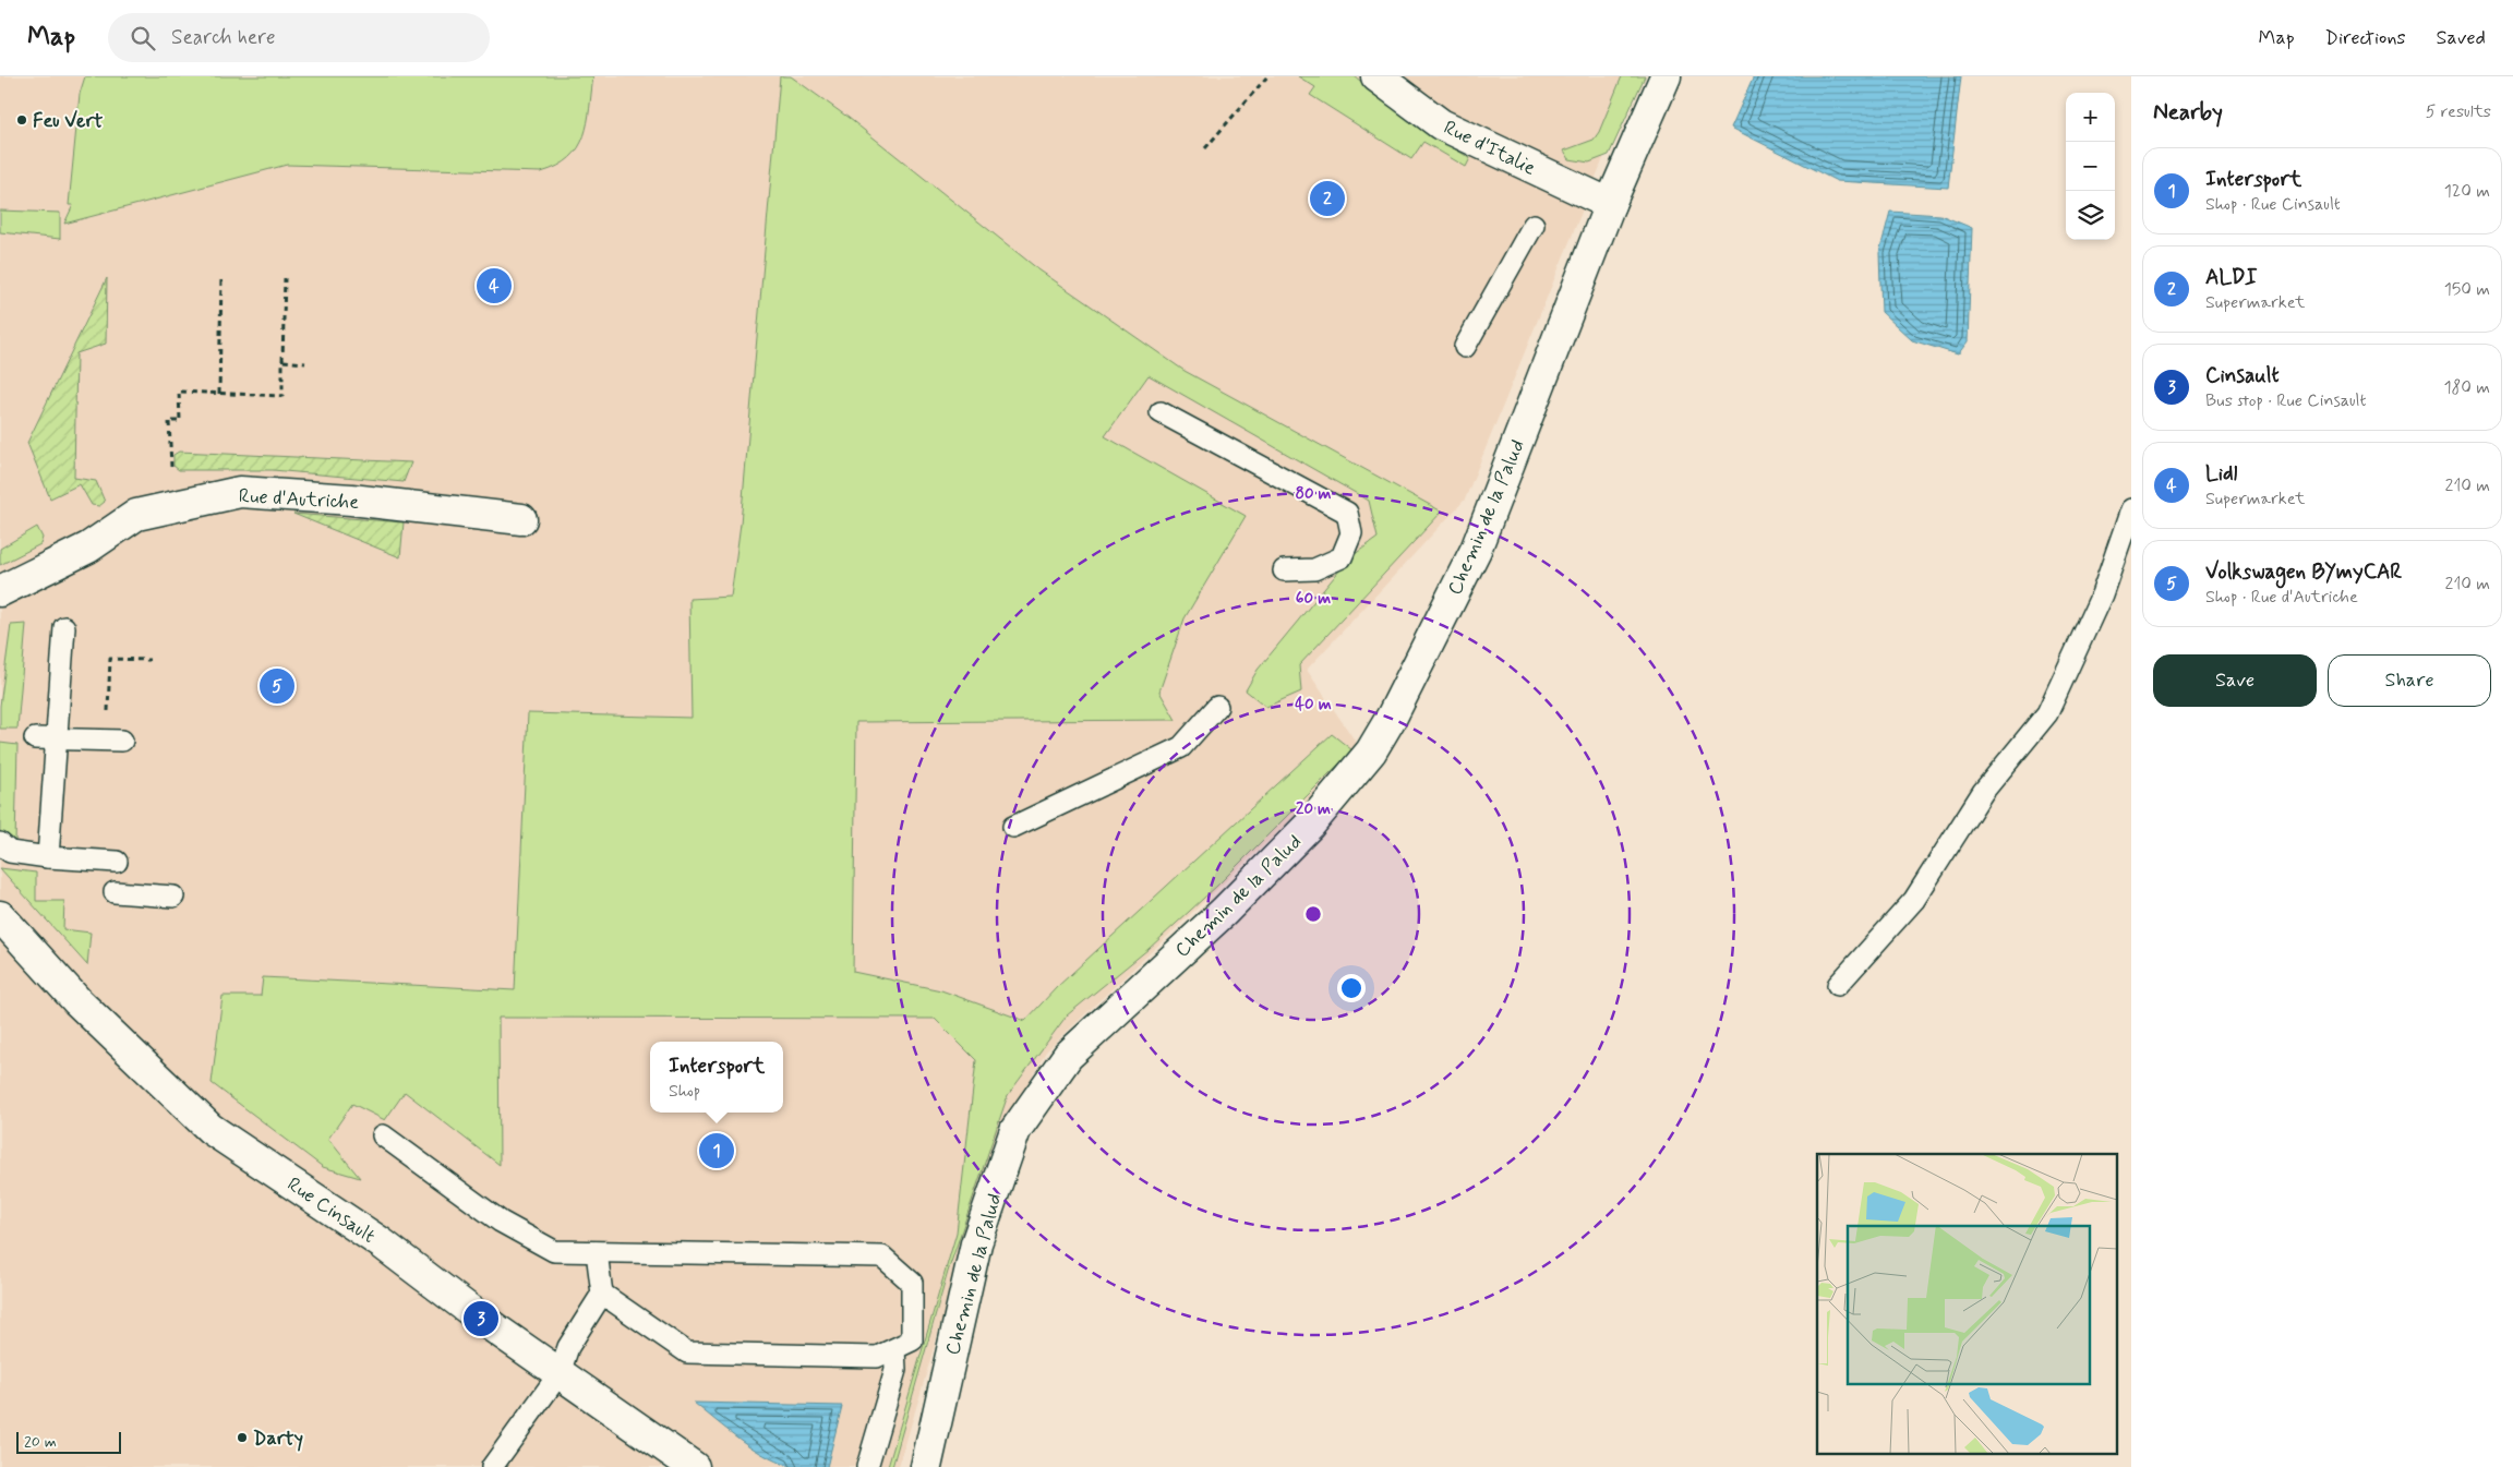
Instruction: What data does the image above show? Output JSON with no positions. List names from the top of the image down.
{
  "streets": {
    "street": [
      "Rue d'Italie",
      "Rue d'Autriche",
      "Chemin de la Palud",
      "Rue Cinsault"
    ]
  },
  "crossings": [
    ["Rue d'Italie", "Chemin de la Palud"]
  ],
  "places": ["Feu Vert", "Darty"],
  "scale_bar": "20 m",
  "page": {
    "header": "Map",
    "search": "Search here",
    "nav": ["Map", "Directions", "Saved"],
    "heading": ["Nearby", "5 results"],
    "map_buttons": ["+", "−"],
    "list": [
      {
        "mark": "1",
        "name": "Intersport",
        "note": "Shop · Rue Cinsault",
        "value": "120 m"
      },
      {
        "mark": "2",
        "name": "ALDI",
        "note": "Supermarket",
        "value": "150 m"
      },
      {
        "mark": "3",
        "name": "Cinsault",
        "note": "Bus stop · Rue Cinsault",
        "value": "180 m"
      },
      {
        "mark": "4",
        "name": "Lidl",
        "note": "Supermarket",
        "value": "210 m"
      },
      {
        "mark": "5",
        "name": "Volkswagen BYmyCAR",
        "note": "Shop · Rue d'Autriche",
        "value": "210 m"
      }
    ],
    "pins": [
      "2",
      "4",
      "5",
      "1",
      "3"
    ],
    "buttons": ["Save", "Share"],
    "popup": ["Intersport", "Shop"],
    "scale": "20 m"
  },
  "rings": [
    "80 m",
    "60 m",
    "40 m",
    "20 m"
  ]
}
